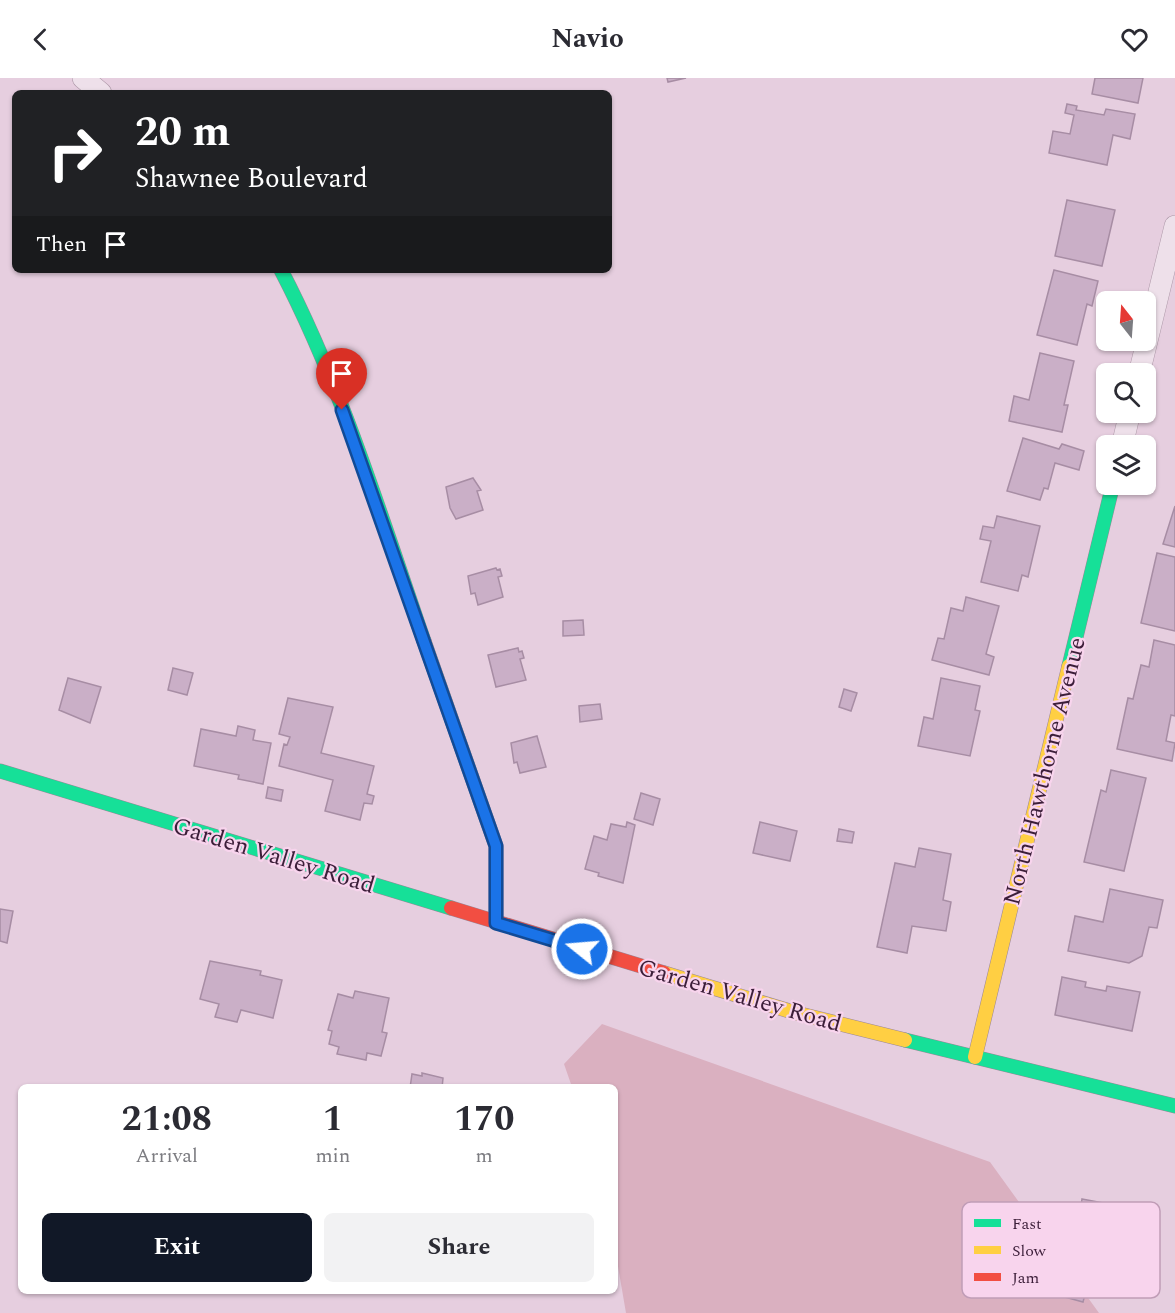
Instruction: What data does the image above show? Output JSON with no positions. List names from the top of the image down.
{
  "streets": {
    "street": ["North Hawthorne Avenue", "Garden Valley Road"]
  },
  "crossings": [
    ["North Hawthorne Avenue", "Garden Valley Road"]
  ],
  "legend": ["Fast", "Slow", "Jam"],
  "north": "top",
  "page": {
    "header": "Navio",
    "turn": ["20 m", "Shawnee Boulevard"],
    "then": "Then",
    "eta": [
      "21:08",
      "Arrival",
      "1",
      "min",
      "170",
      "m"
    ],
    "buttons": ["Exit", "Share"]
  }
}
